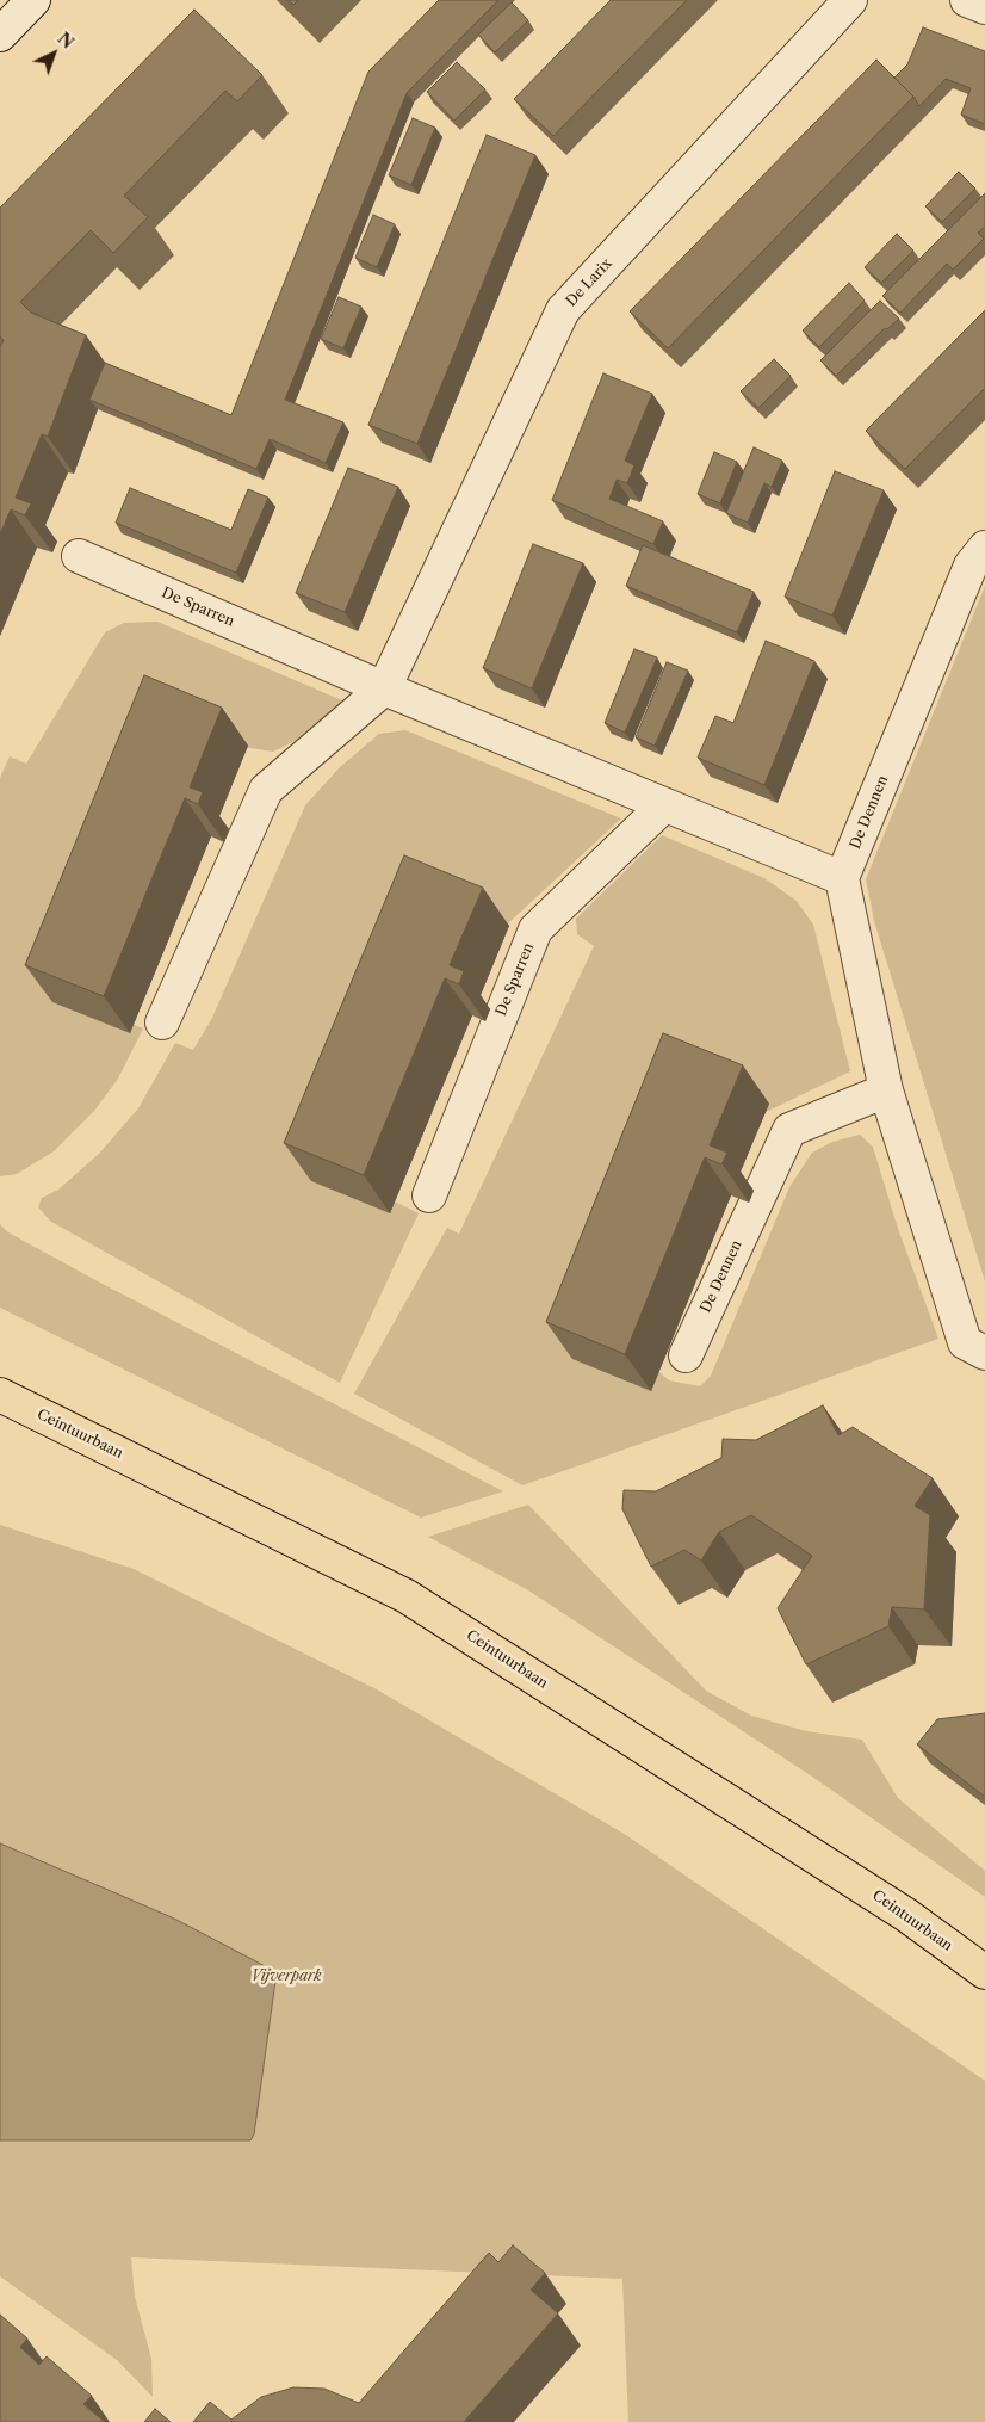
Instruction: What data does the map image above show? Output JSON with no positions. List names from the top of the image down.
{
  "streets": {
    "main road": ["Ceintuurbaan"],
    "street": ["De Larix", "De Sparren", "De Dennen"]
  },
  "crossings": [
    ["De Larix", "De Sparren"],
    ["De Sparren", "De Dennen"]
  ],
  "parks": ["Vijverpark"],
  "north": "top right"
}
